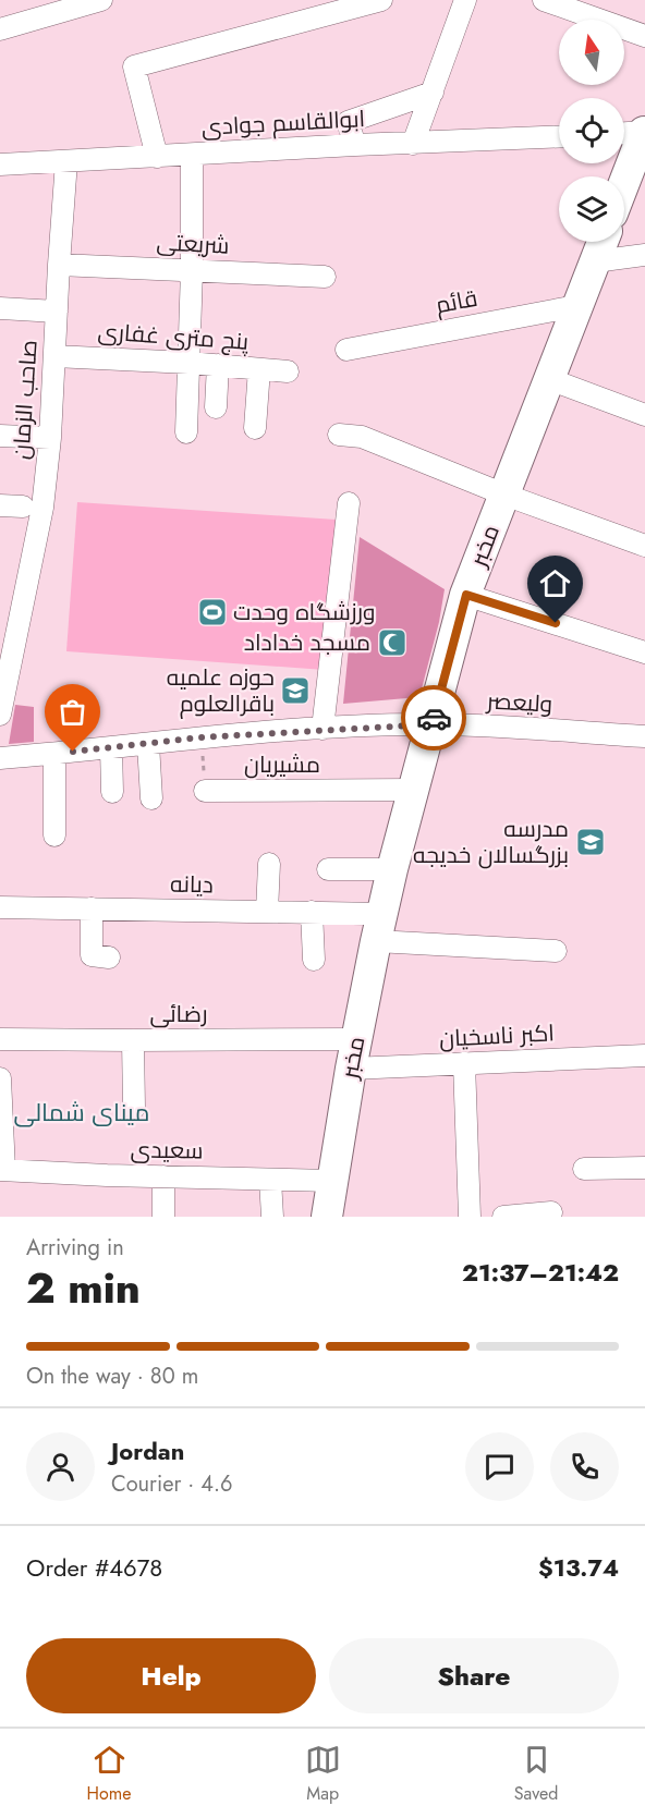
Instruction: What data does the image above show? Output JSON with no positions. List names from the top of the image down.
{
  "streets": {
    "main road": ["مخبر"],
    "street": [
      "ابوالقاسم جوادی",
      "شریعتی",
      "قائم",
      "پنج متری غفاری",
      "صاحب الزمان",
      "ولیعصر",
      "مشیریان",
      "دیانه",
      "رضائی",
      "اکبر ناسخیان",
      "سعیدی"
    ]
  },
  "crossings": [
    ["ابوالقاسم جوادی", "صاحب الزمان"],
    ["شریعتی", "صاحب الزمان"],
    ["قائم", "مخبر"],
    ["پنج متری غفاری", "صاحب الزمان"],
    ["مخبر", "ولیعصر"],
    ["مخبر", "مشیریان"],
    ["مخبر", "دیانه"],
    ["مخبر", "رضائی"],
    ["مخبر", "اکبر ناسخیان"],
    ["مخبر", "سعیدی"],
    ["رضائی", "اکبر ناسخیان"]
  ],
  "districts": ["مینای شمالی"],
  "places": {
    "sports": ["ورزشگاه وحدت"],
    "mosque": ["مسجد خداداد"],
    "school or university": ["حوزه علمیه باقرالعلوم", "مدرسه بزرگسالان خدیجه"]
  },
  "north": "top",
  "page": {
    "heading": ["2 min", "Arriving in", "21:37–21:42"],
    "panel": [
      "Jordan",
      "Courier · 4.6",
      "Order #4678",
      "$13.74"
    ],
    "bar": "On the way · 80 m",
    "buttons": ["Help", "Share"],
    "tabs": ["Home", "Map", "Saved"]
  }
}
